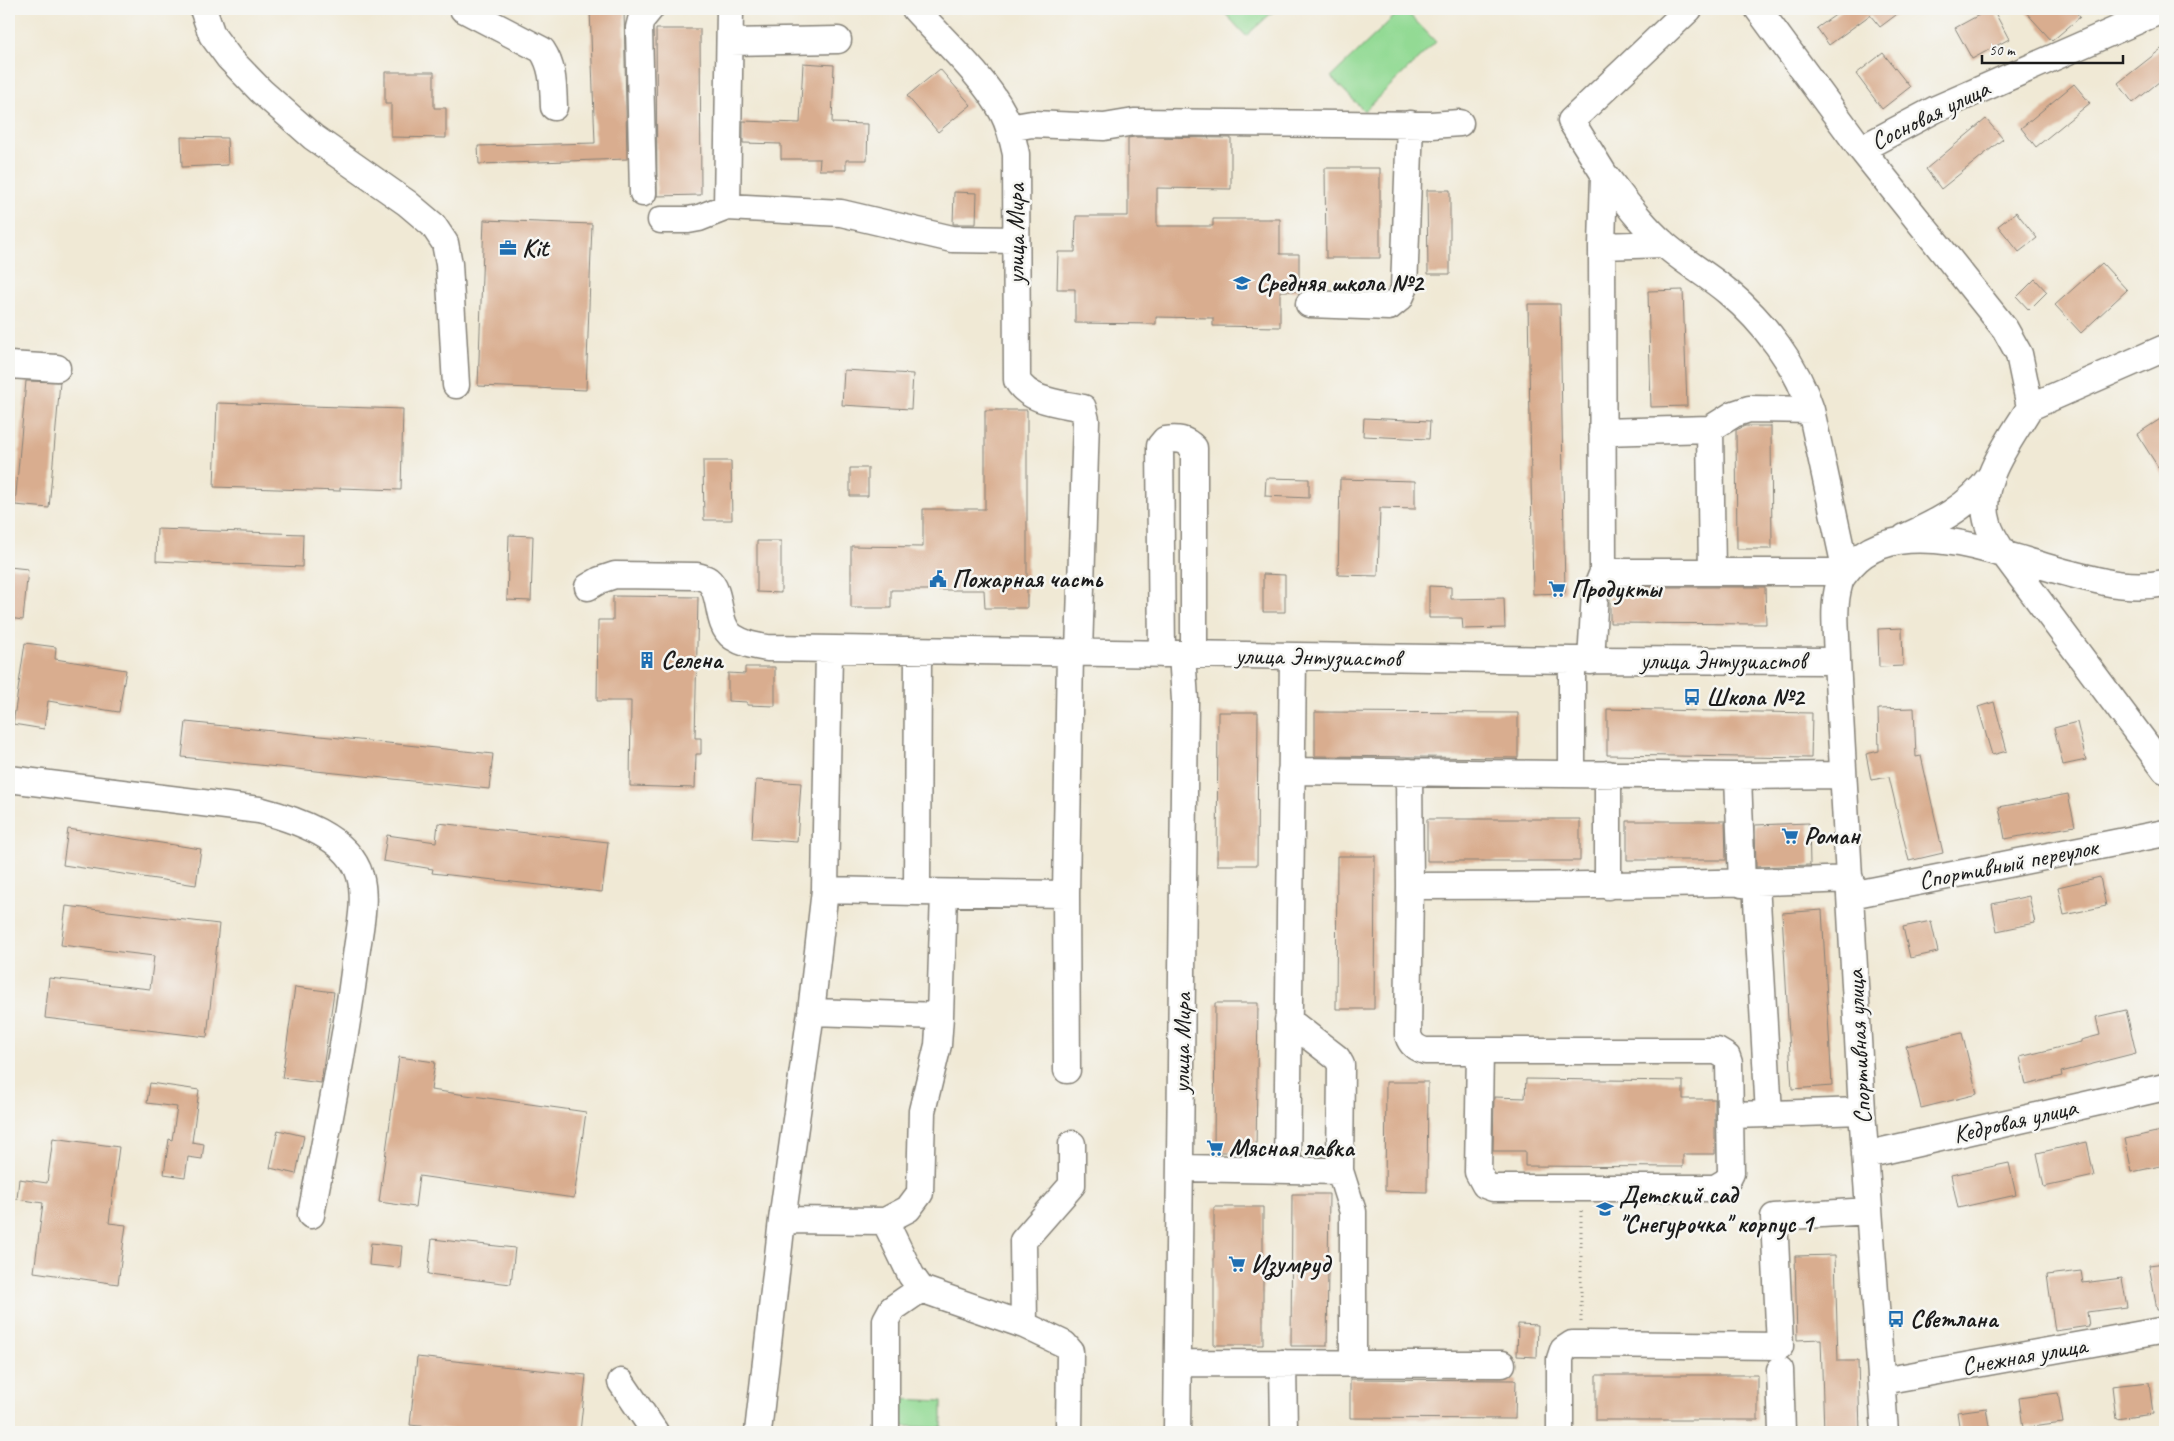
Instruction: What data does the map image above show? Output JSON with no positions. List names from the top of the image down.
{
  "streets": {
    "street": [
      "Сосновая улица",
      "улица Мира",
      "улица Энтузиастов",
      "Спортивный переулок",
      "Спортивная улица",
      "Кедровая улица",
      "Снежная улица"
    ]
  },
  "crossings": [
    ["улица Мира", "улица Энтузиастов"],
    ["улица Энтузиастов", "Спортивная улица"],
    ["Спортивный переулок", "Спортивная улица"],
    ["Спортивная улица", "Кедровая улица"],
    ["Спортивная улица", "Снежная улица"]
  ],
  "places": {
    "office": ["Kit"],
    "school or university": ["Средняя школа №2", "Детский сад \"Снегурочка\" корпус 1"],
    "public building": ["Пожарная часть"],
    "supermarket": [
      "Продукты",
      "Роман",
      "Мясная лавка",
      "Изумруд"
    ],
    "building": ["Селена"],
    "bus stop": ["Школа №2", "Светлана"]
  },
  "scale_bar": "50 m"
}
